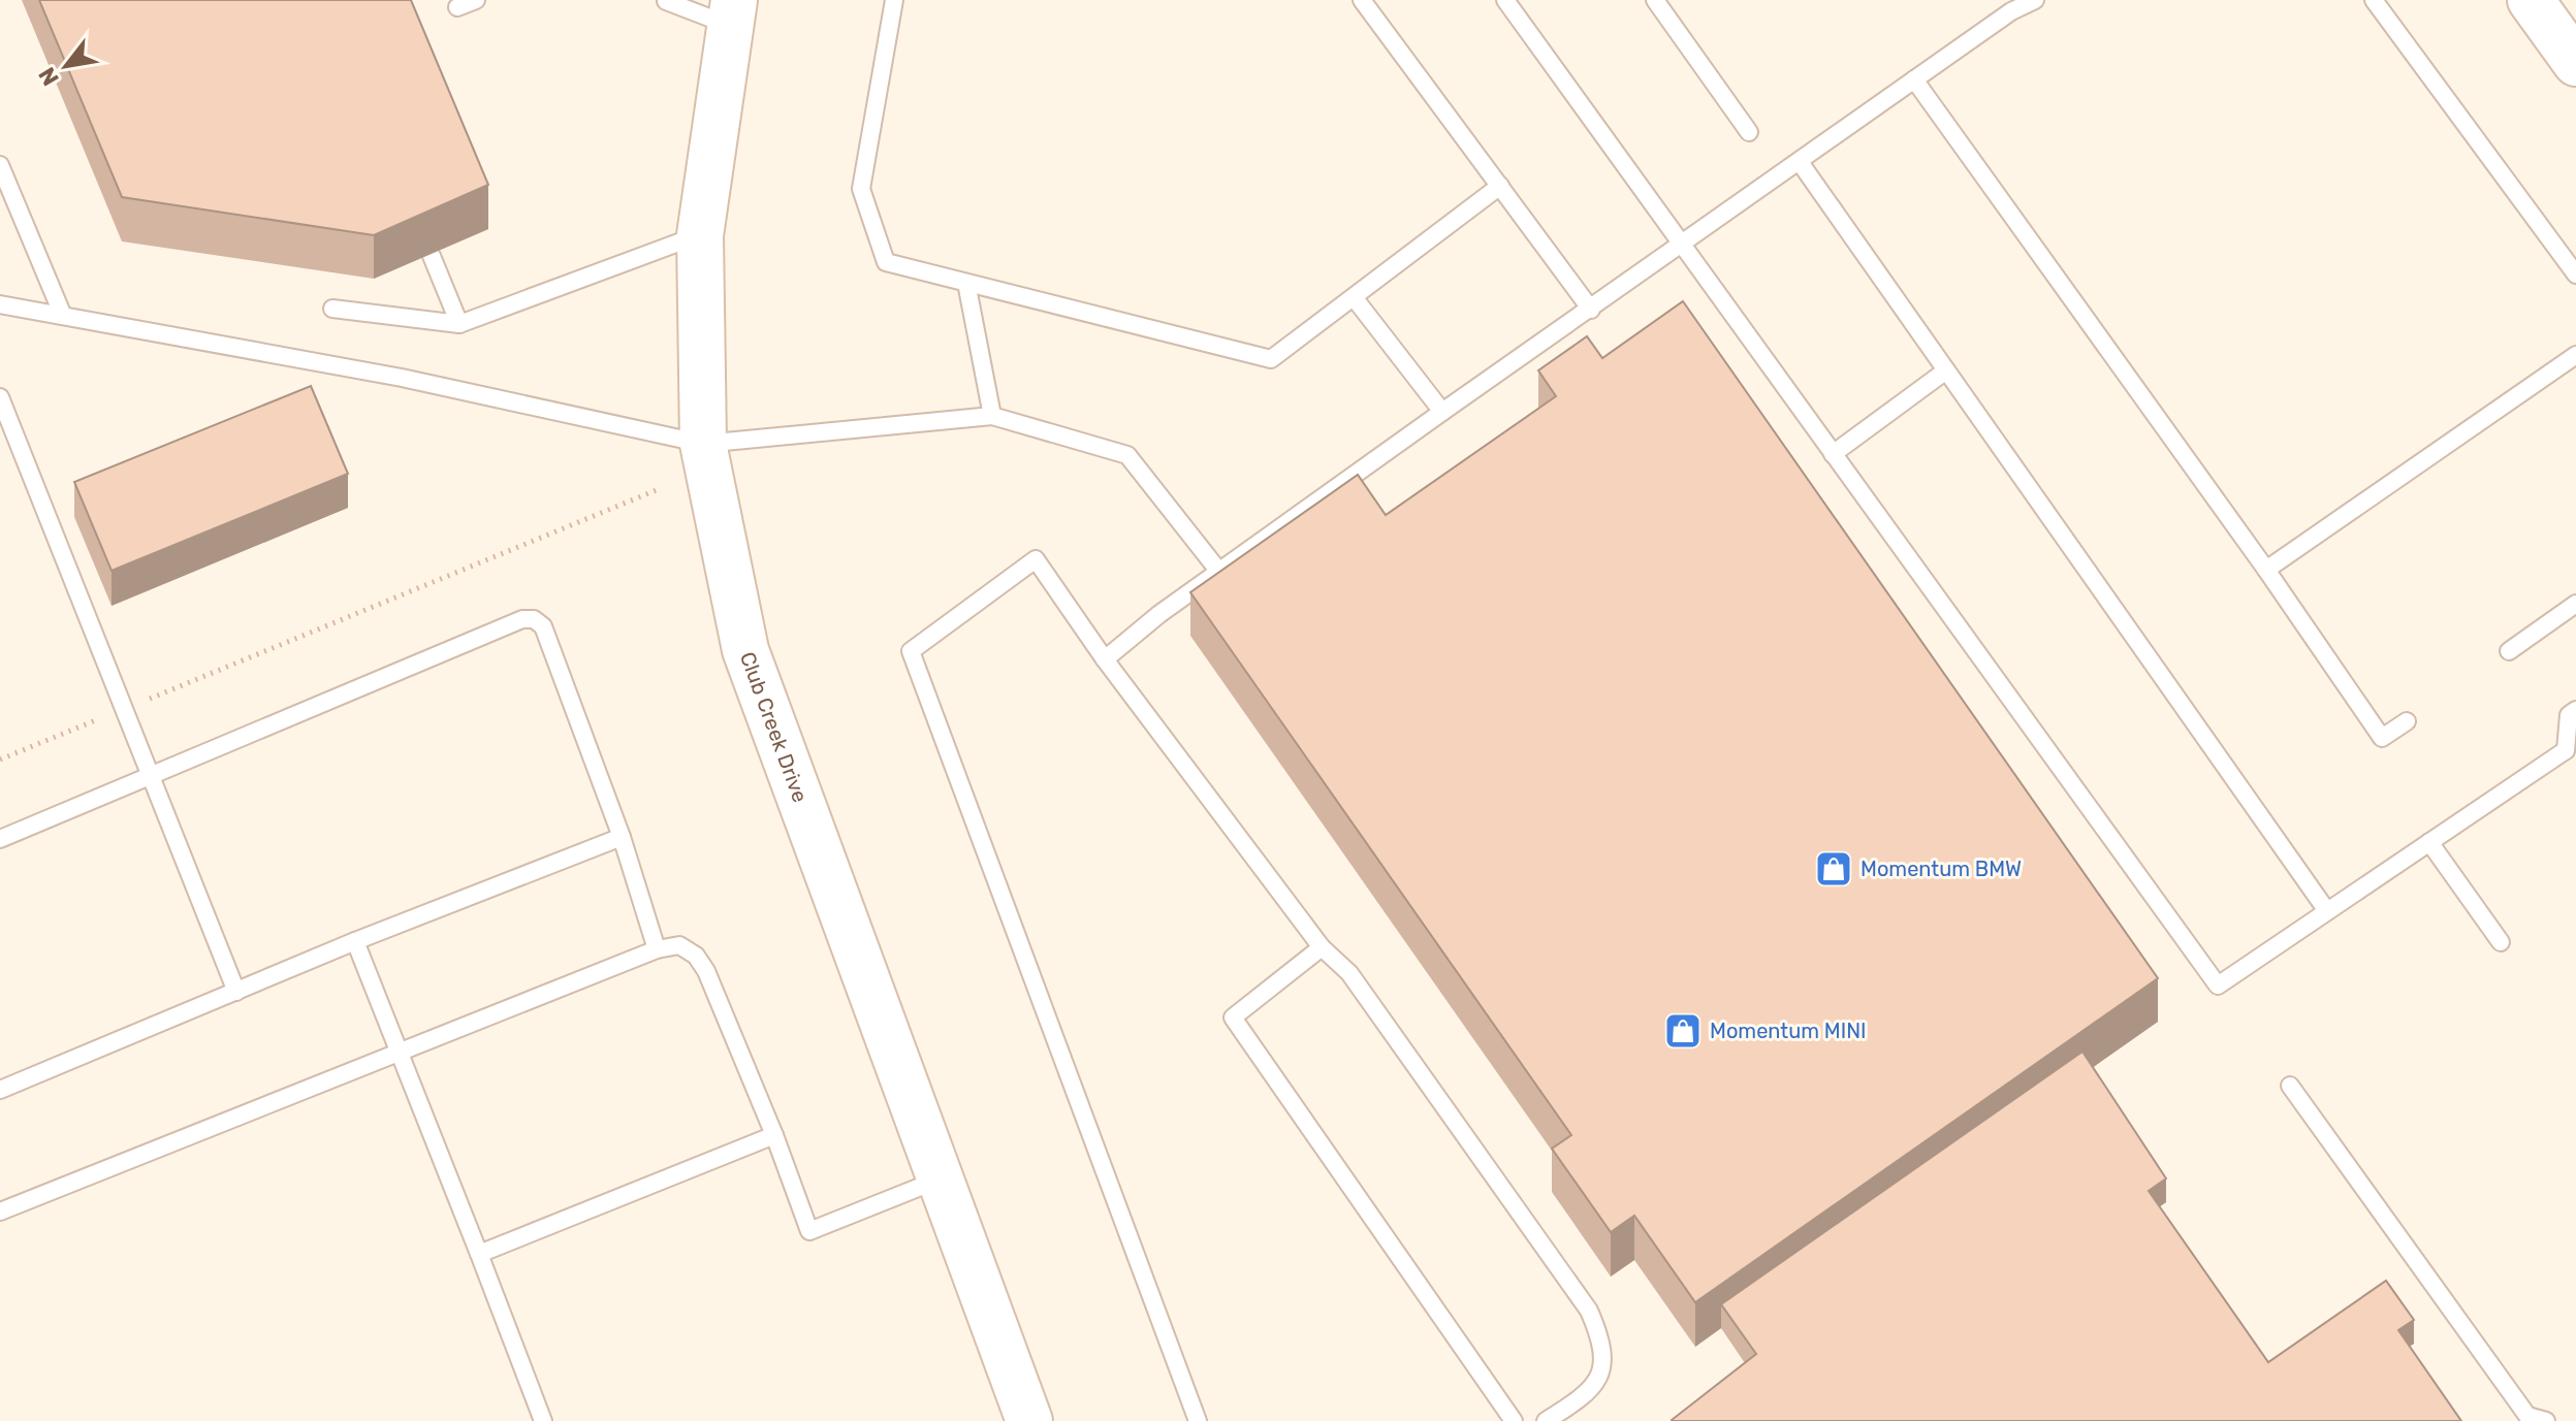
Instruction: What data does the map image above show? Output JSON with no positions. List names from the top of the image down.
{
  "streets": {
    "street": ["Club Creek Drive"]
  },
  "places": {
    "shop": ["Momentum BMW", "Momentum MINI"]
  },
  "north": "bottom left"
}
